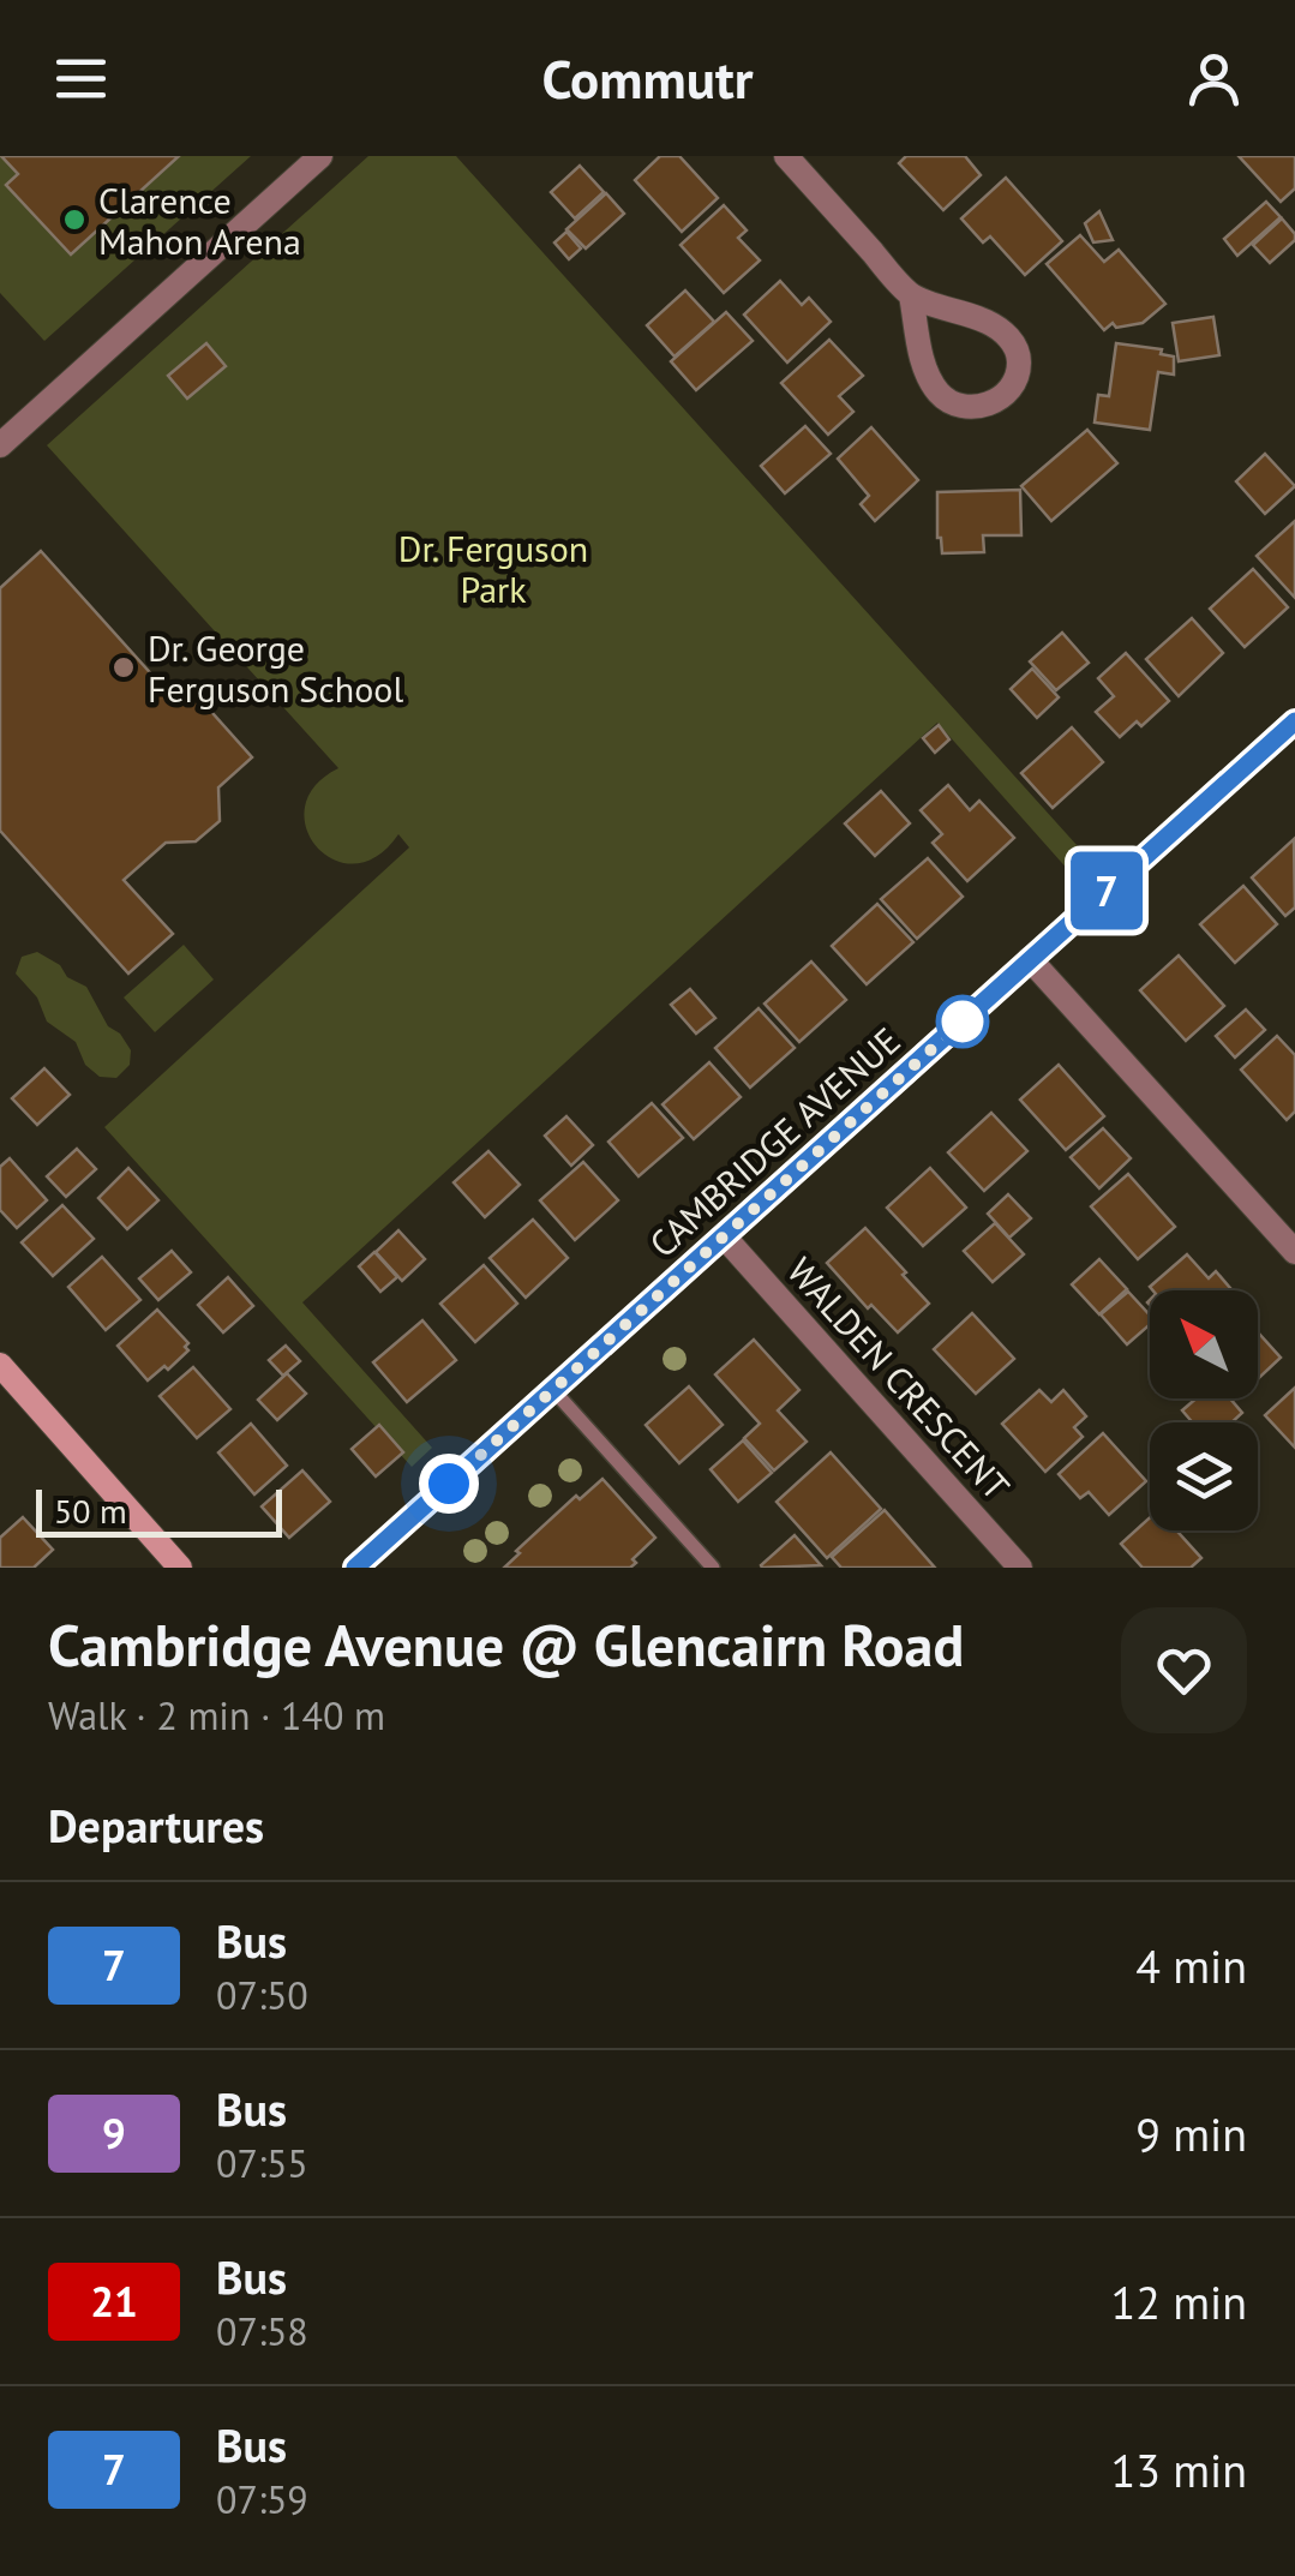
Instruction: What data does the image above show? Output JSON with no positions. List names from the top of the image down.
{
  "streets": {
    "street": ["CAMBRIDGE AVENUE", "WALDEN CRESCENT"]
  },
  "crossings": [
    ["CAMBRIDGE AVENUE", "WALDEN CRESCENT"]
  ],
  "parks": ["Dr. Ferguson Park"],
  "places": ["Clarence Mahon Arena", "Dr. George Ferguson School"],
  "lines": ["bus line 7"],
  "scale_bar": "50 m",
  "north": "top left",
  "page": {
    "header": "Commutr",
    "on_map": "7",
    "scale": "50 m",
    "heading": [
      ["Cambridge Avenue @ Glencairn Road", "Walk · 2 min · 140 m"],
      "Departures"
    ],
    "list": [
      {
        "mark": "7",
        "name": "Bus",
        "note": "07:50",
        "value": "4 min"
      },
      {
        "mark": "9",
        "name": "Bus",
        "note": "07:55",
        "value": "9 min"
      },
      {
        "mark": "21",
        "name": "Bus",
        "note": "07:58",
        "value": "12 min"
      },
      {
        "mark": "7",
        "name": "Bus",
        "note": "07:59",
        "value": "13 min"
      }
    ]
  }
}
